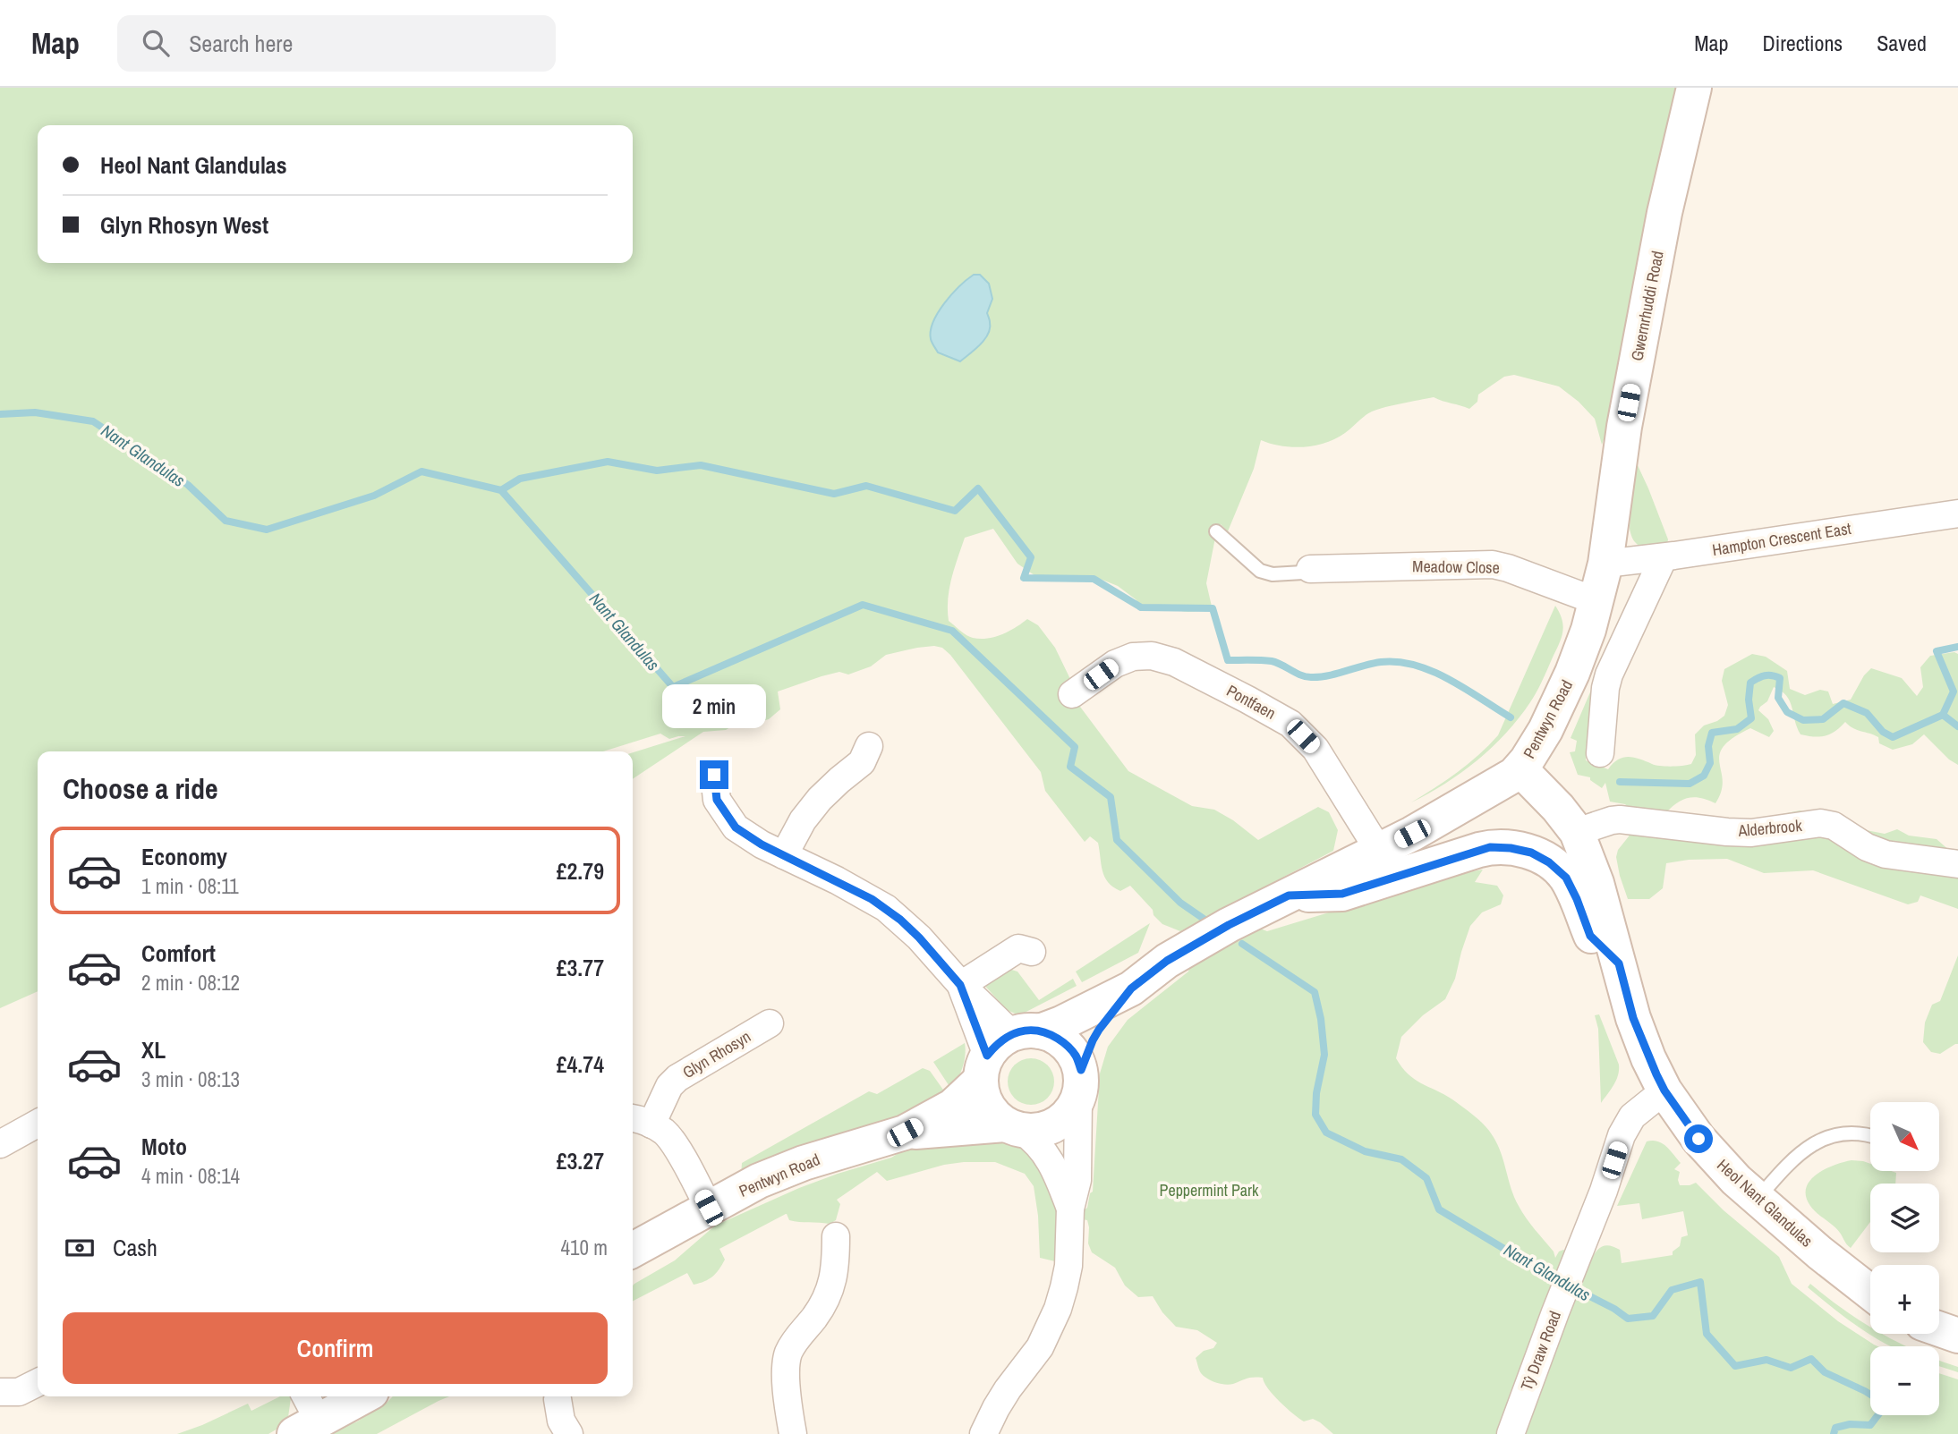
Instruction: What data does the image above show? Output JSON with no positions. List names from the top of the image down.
{
  "streets": {
    "street": [
      "Gwernrhuddi Road",
      "Hampton Crescent East",
      "Meadow Close",
      "Pontfaen",
      "Pentwyn Road",
      "Alderbrook",
      "Glyn Rhosyn",
      "Heol Nant Glandulas",
      "Tŷ Draw Road"
    ]
  },
  "crossings": [
    ["Gwernrhuddi Road", "Hampton Crescent East"],
    ["Gwernrhuddi Road", "Pentwyn Road"],
    ["Hampton Crescent East", "Pentwyn Road"],
    ["Meadow Close", "Pentwyn Road"],
    ["Pontfaen", "Pentwyn Road"],
    ["Pentwyn Road", "Glyn Rhosyn"],
    ["Heol Nant Glandulas", "Tŷ Draw Road"]
  ],
  "water": ["Nant Glandulas"],
  "parks": ["Peppermint Park"],
  "north": "bottom right",
  "page": {
    "header": "Map",
    "search": "Search here",
    "nav": ["Map", "Directions", "Saved"],
    "banner": ["Heol Nant Glandulas", "Glyn Rhosyn West"],
    "bubble": "2 min",
    "heading": "Choose a ride",
    "list": [
      {
        "name": "Economy",
        "note": "1 min · 08:11",
        "value": "£2.79"
      },
      {
        "name": "Comfort",
        "note": "2 min · 08:12",
        "value": "£3.77"
      },
      {
        "name": "XL",
        "note": "3 min · 08:13",
        "value": "£4.74"
      },
      {
        "name": "Moto",
        "note": "4 min · 08:14",
        "value": "£3.27"
      }
    ],
    "map_buttons": ["+", "−"],
    "pay": ["Cash", "410 m"],
    "buttons": "Confirm"
  }
}
